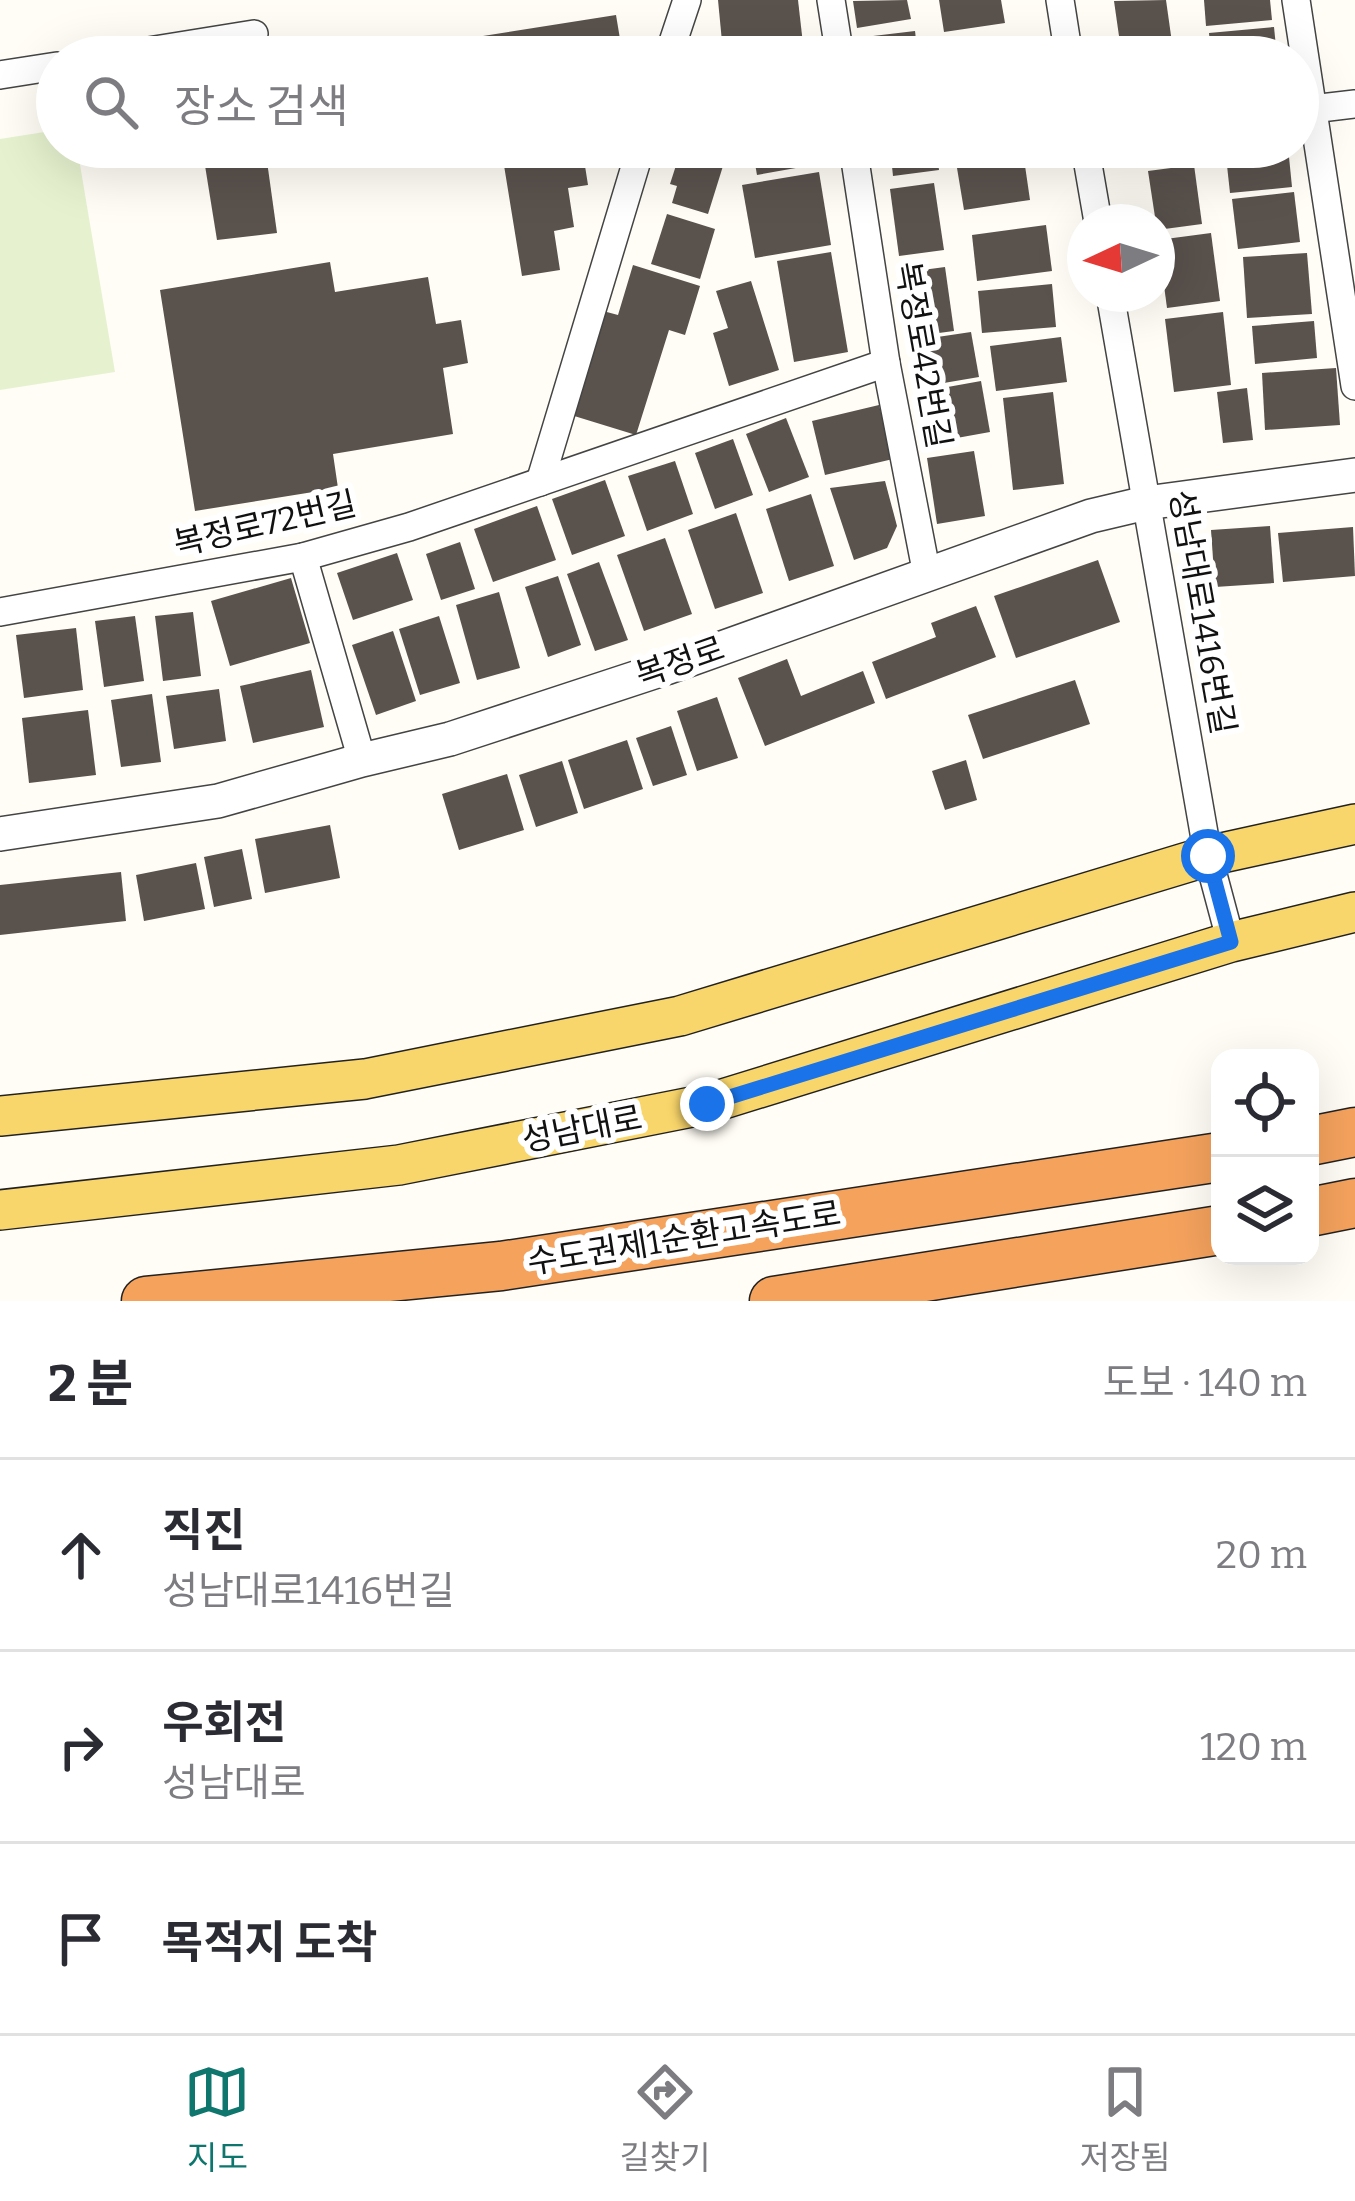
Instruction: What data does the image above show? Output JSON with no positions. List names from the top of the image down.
{
  "streets": {
    "highway": ["수도권제1순환고속도로"],
    "main road": ["성남대로"],
    "street": [
      "복정로42번길",
      "복정로72번길",
      "성남대로1416번길",
      "복정로"
    ]
  },
  "crossings": [
    ["복정로42번길", "복정로72번길"],
    ["복정로42번길", "복정로"],
    ["성남대로1416번길", "복정로"],
    ["성남대로1416번길", "성남대로"]
  ],
  "north": "left",
  "page": {
    "search": "장소 검색",
    "heading": ["2 분", "도보 · 140 m"],
    "list": [
      ["직진", "성남대로1416번길", "20 m"],
      ["우회전", "성남대로", "120 m"],
      "목적지 도착"
    ],
    "nav": ["지도", "길찾기", "저장됨"]
  }
}
